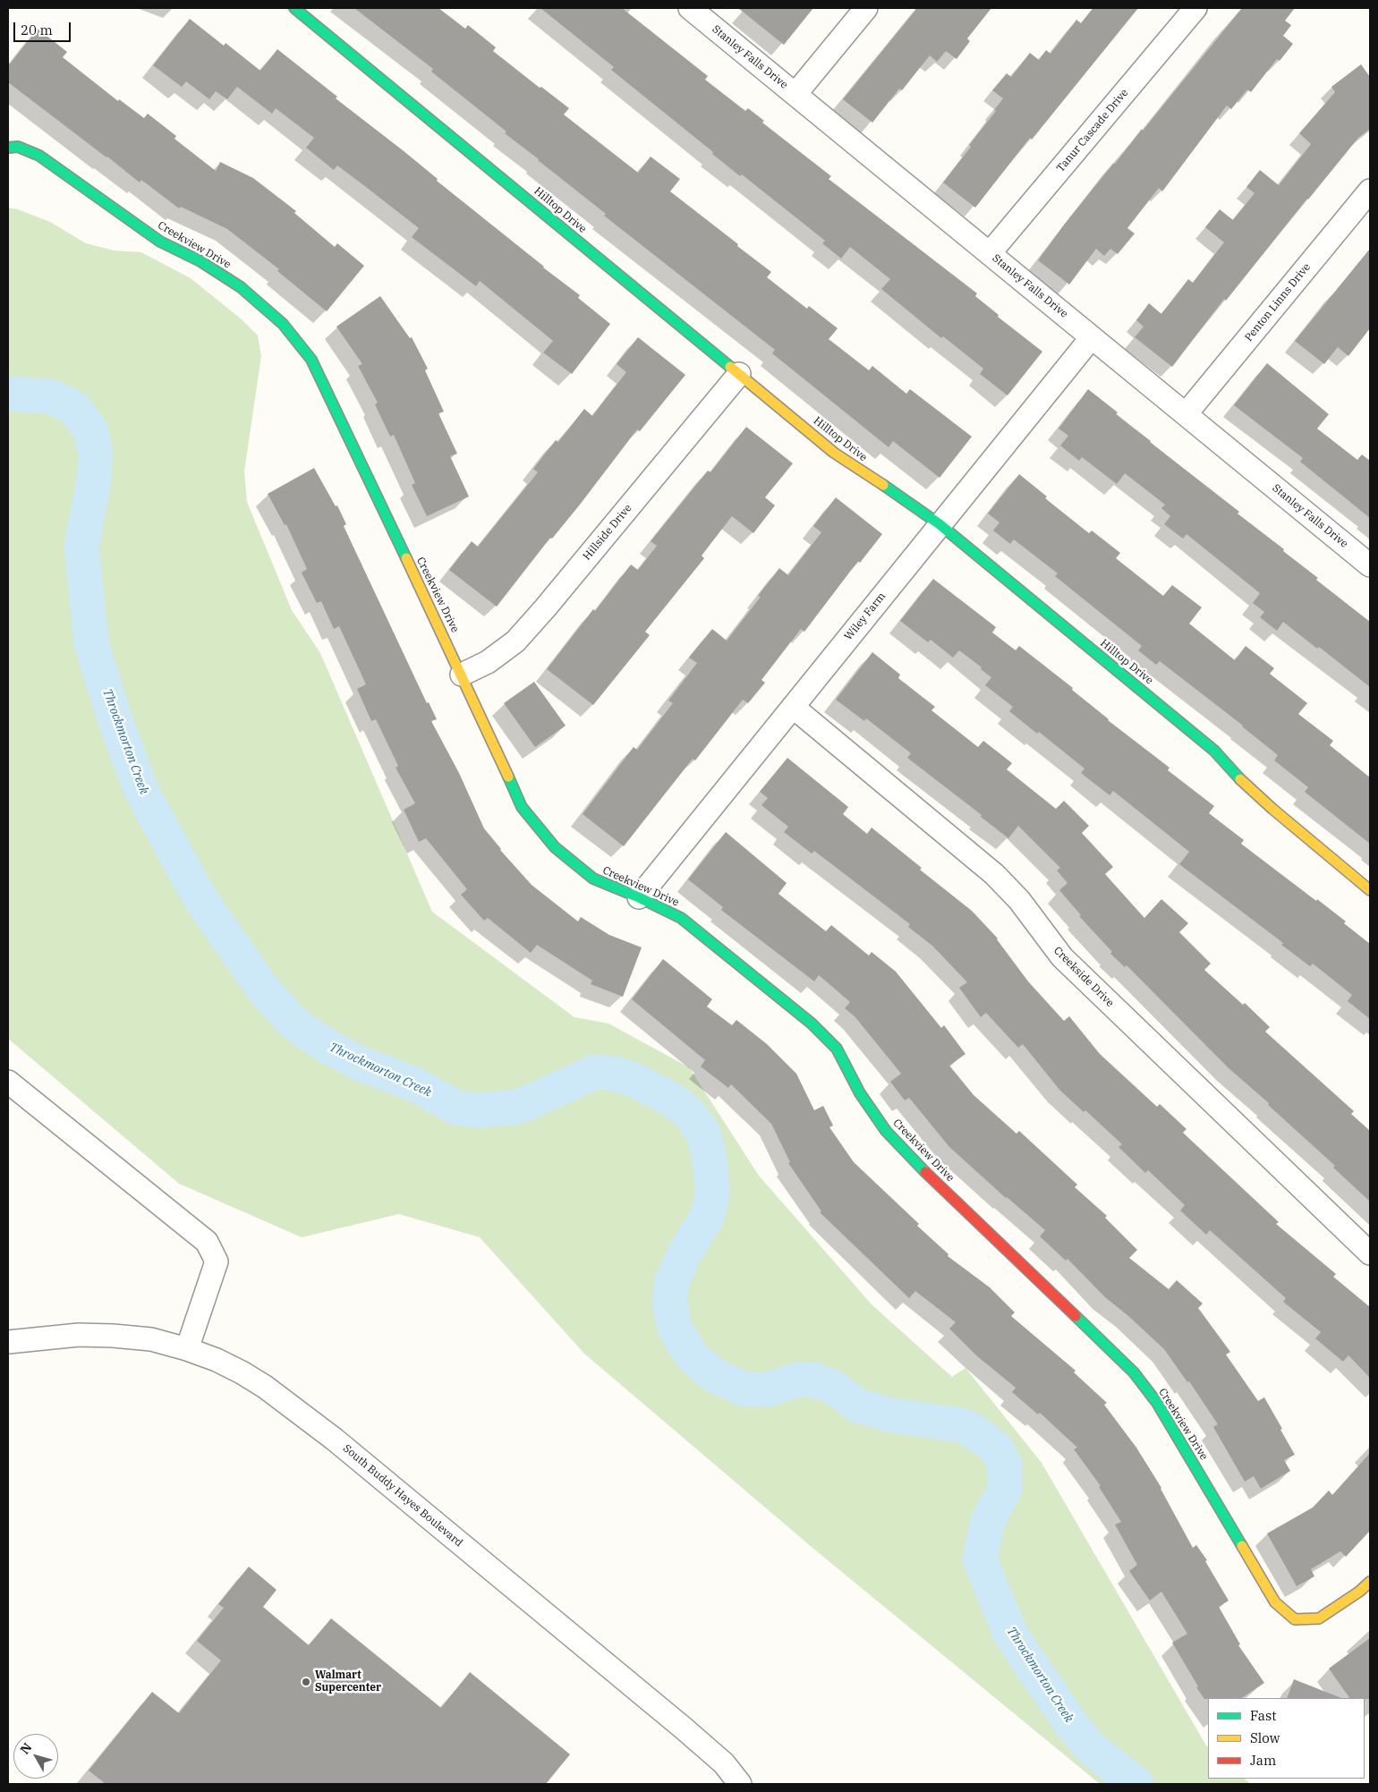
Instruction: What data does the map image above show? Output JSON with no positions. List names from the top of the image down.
{
  "streets": {
    "street": [
      "Stanley Falls Drive",
      "Tanur Cascade Drive",
      "Hilltop Drive",
      "Creekview Drive",
      "Penton Linns Drive",
      "Hillside Drive",
      "Wiley Farm",
      "Creekside Drive",
      "South Buddy Hayes Boulevard"
    ]
  },
  "crossings": [
    ["Stanley Falls Drive", "Tanur Cascade Drive"],
    ["Stanley Falls Drive", "Penton Linns Drive"],
    ["Stanley Falls Drive", "Wiley Farm"],
    ["Hilltop Drive", "Hillside Drive"],
    ["Hilltop Drive", "Wiley Farm"],
    ["Creekview Drive", "Hillside Drive"],
    ["Creekview Drive", "Wiley Farm"],
    ["Wiley Farm", "Creekside Drive"]
  ],
  "water": ["Throckmorton Creek"],
  "places": ["Walmart Supercenter"],
  "legend": ["Fast", "Slow", "Jam"],
  "scale_bar": "20 m",
  "north": "top left"
}
